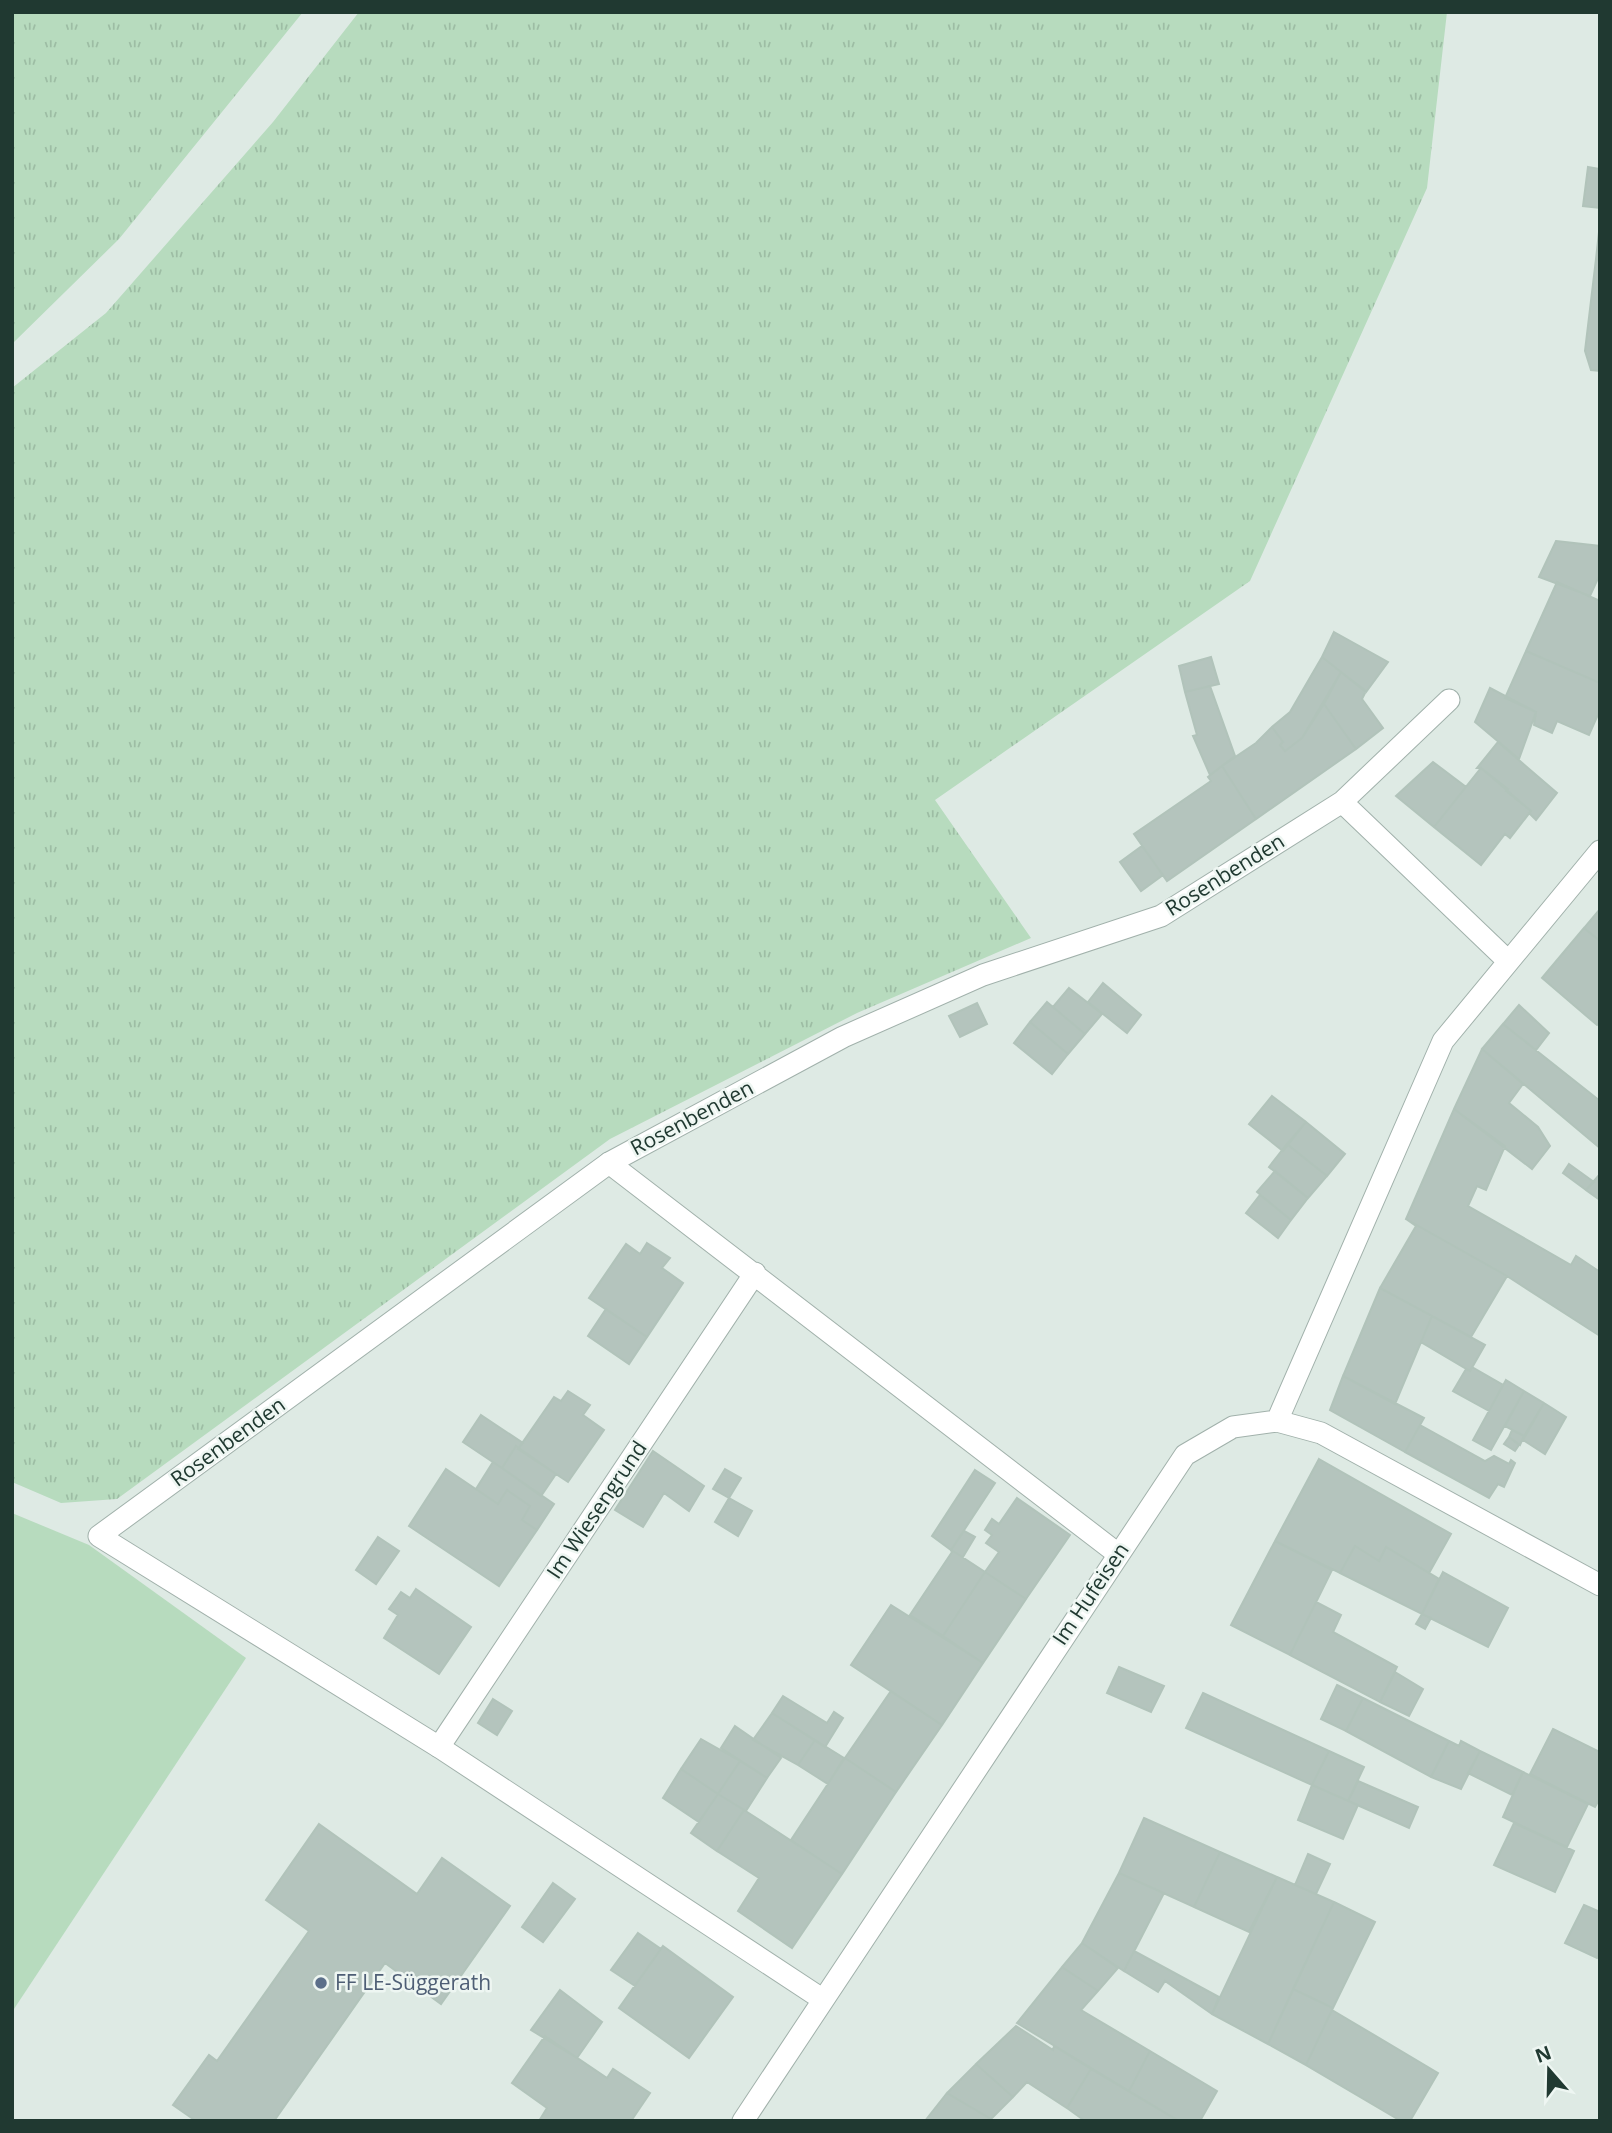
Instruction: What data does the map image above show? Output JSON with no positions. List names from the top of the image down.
{
  "streets": {
    "street": ["Rosenbenden", "Im Wiesengrund", "Im Hufeisen"]
  },
  "crossings": [
    ["Rosenbenden", "Im Wiesengrund"]
  ],
  "places": ["FF LE-Süggerath"],
  "north": "top"
}
